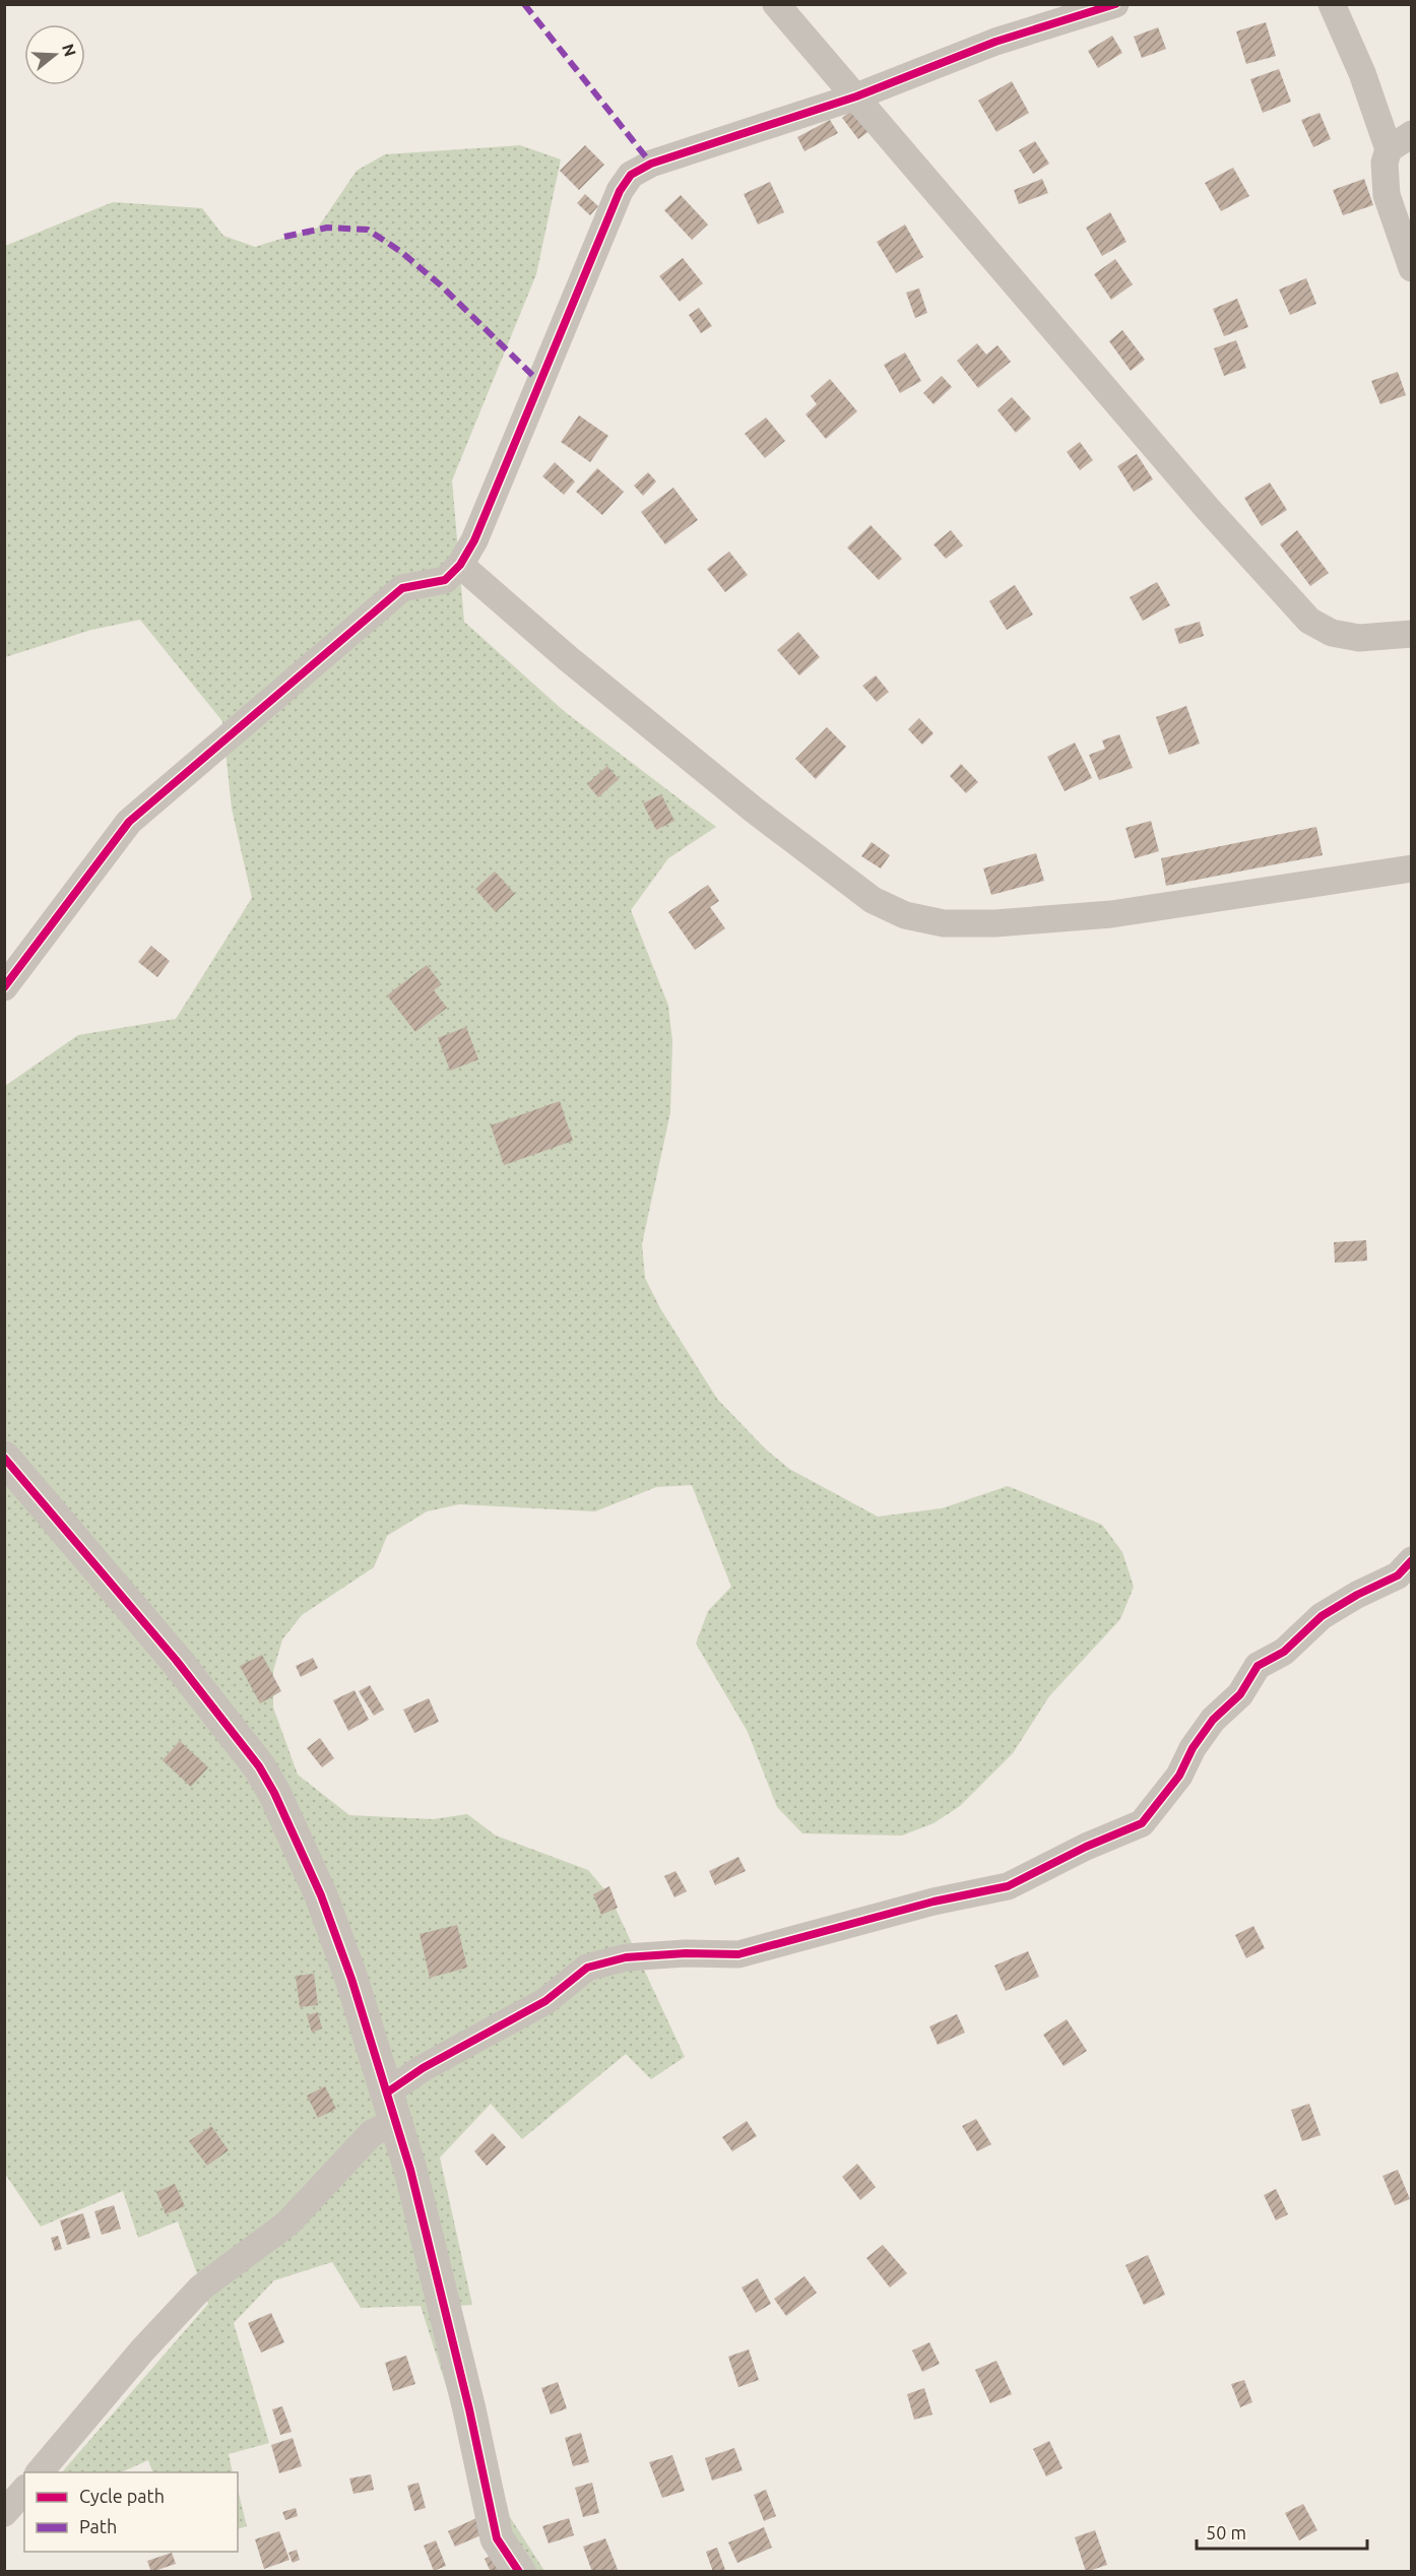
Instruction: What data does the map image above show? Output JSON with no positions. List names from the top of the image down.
{
  "legend": ["Cycle path", "Path"],
  "scale_bar": "50 m",
  "north": "right"
}
